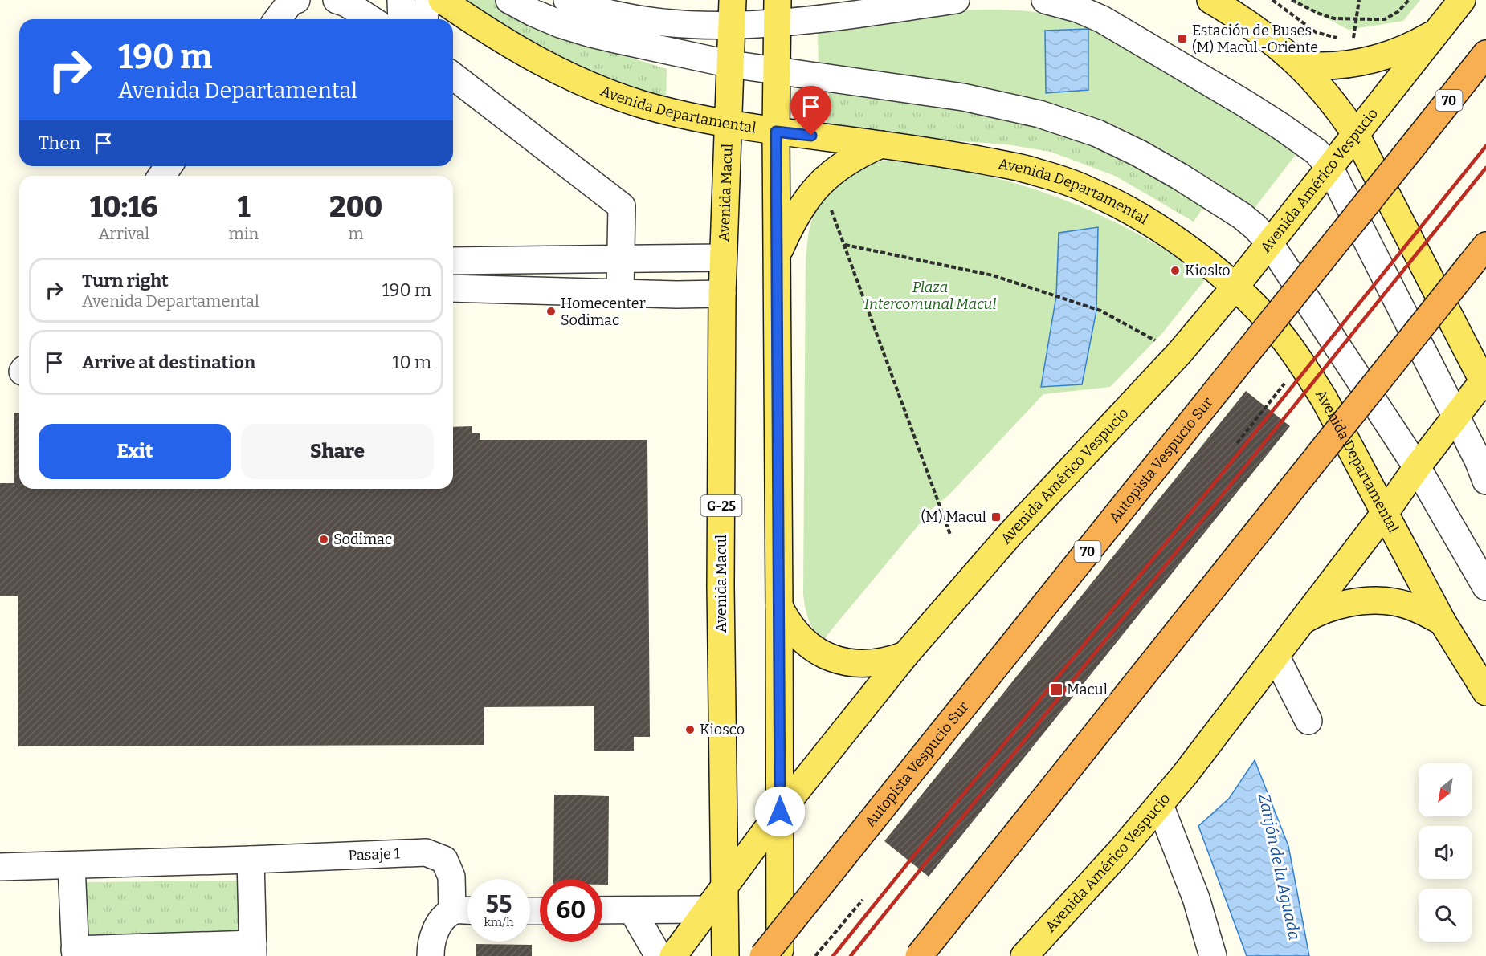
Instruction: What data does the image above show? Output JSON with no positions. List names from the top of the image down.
{
  "streets": {
    "highway": ["70", "Autopista Vespucio Sur"],
    "main road": [
      "Avenida Departamental",
      "Avenida Américo Vespucio",
      "Avenida Macul",
      "G-25"
    ],
    "street": ["Pasaje 1"]
  },
  "crossings": [
    ["Avenida Departamental", "Avenida Américo Vespucio"],
    ["Avenida Departamental", "Avenida Macul"],
    ["Avenida Departamental", "G-25"],
    ["Avenida Américo Vespucio", "Avenida Macul"],
    ["Avenida Macul", "G-25"]
  ],
  "water": ["Zanjón de la Aguada"],
  "parks": ["Plaza Intercomunal Macul"],
  "places": {
    "transit": ["Estación de Buses (M) Macul -Oriente", "(M) Macul", "Macul"],
    "other": [
      "Kiosko",
      "Homecenter Sodimac",
      "Sodimac",
      "Kiosco"
    ]
  },
  "north": "bottom left",
  "page": {
    "turn": ["190 m", "Avenida Departamental"],
    "then": "Then",
    "eta": [
      "10:16",
      "Arrival",
      "1",
      "min",
      "200",
      "m"
    ],
    "list": [
      {
        "name": "Turn right",
        "note": "Avenida Departamental",
        "value": "190 m"
      },
      {
        "name": "Arrive at destination",
        "value": "10 m"
      }
    ],
    "buttons": ["Exit", "Share"],
    "speed": "55 km/h",
    "limit": "60"
  }
}
